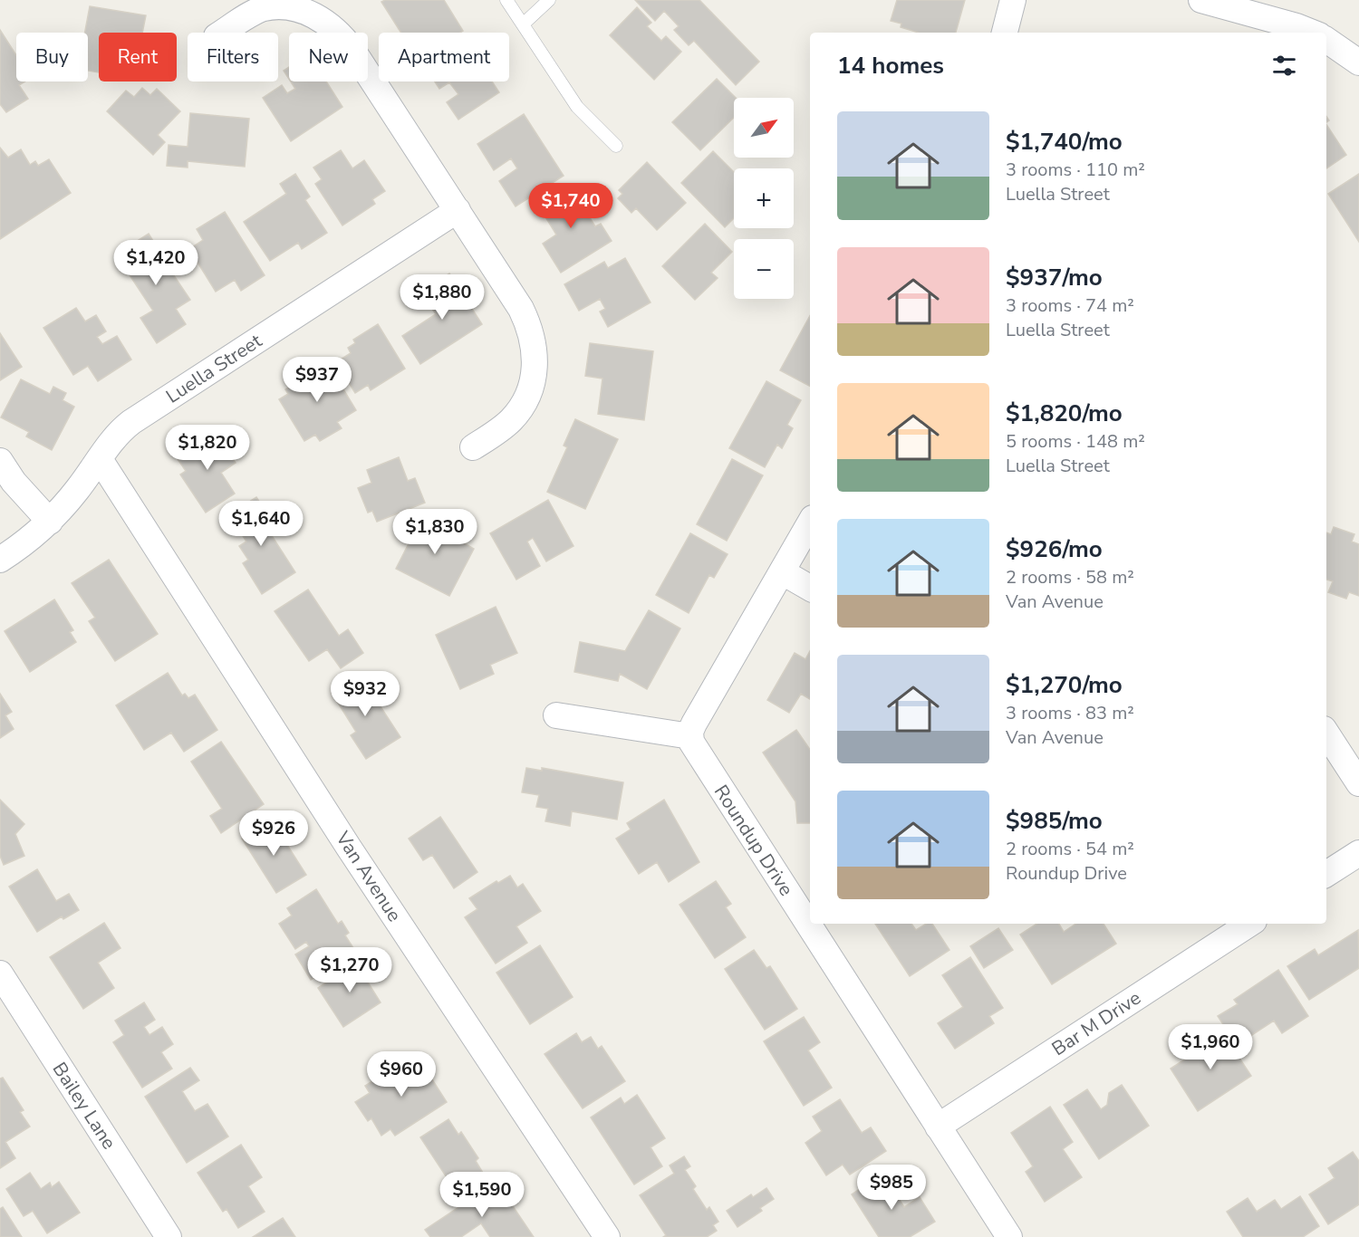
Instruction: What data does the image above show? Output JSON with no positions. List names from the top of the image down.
{
  "streets": {
    "street": [
      "Luella Street",
      "Roundup Drive",
      "Van Avenue",
      "Bar M Drive",
      "Bailey Lane"
    ]
  },
  "crossings": [
    ["Luella Street", "Van Avenue"],
    ["Roundup Drive", "Bar M Drive"]
  ],
  "north": "top right",
  "page": {
    "chip": [
      "Buy",
      "Rent",
      "Filters",
      "New",
      "Apartment"
    ],
    "heading": "14 homes",
    "map_buttons": ["+", "−"],
    "list": [
      {
        "name": "$1,740/mo",
        "note": "3 rooms · 110 m² · Luella Street"
      },
      {
        "name": "$937/mo",
        "note": "3 rooms · 74 m² · Luella Street"
      },
      {
        "name": "$1,820/mo",
        "note": "5 rooms · 148 m² · Luella Street"
      },
      {
        "name": "$926/mo",
        "note": "2 rooms · 58 m² · Van Avenue"
      },
      {
        "name": "$1,270/mo",
        "note": "3 rooms · 83 m² · Van Avenue"
      },
      {
        "name": "$985/mo",
        "note": "2 rooms · 54 m² · Roundup Drive"
      }
    ],
    "price": [
      "$1,740",
      "$1,420",
      "$1,880",
      "$937",
      "$1,820",
      "$1,640",
      "$1,830",
      "$932",
      "$926",
      "$1,270",
      "$1,960",
      "$960",
      "$985",
      "$1,590"
    ]
  }
}
